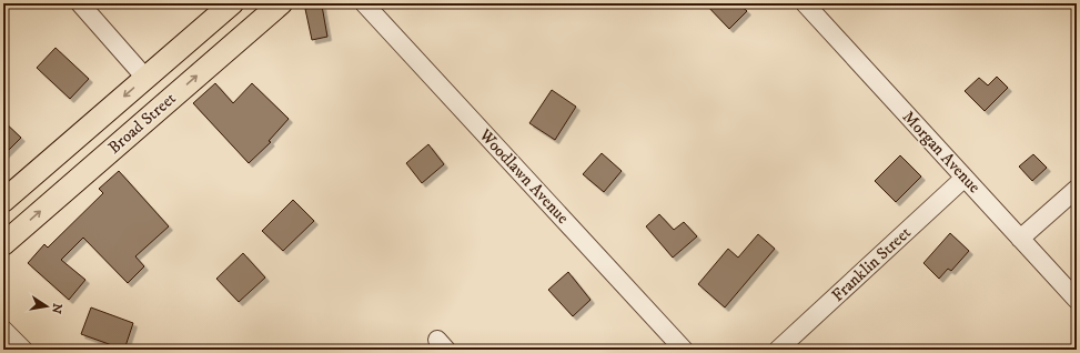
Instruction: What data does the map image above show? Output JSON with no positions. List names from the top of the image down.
{
  "streets": {
    "main road": ["Broad Street"],
    "street": ["Morgan Avenue", "Woodlawn Avenue", "Franklin Street"]
  },
  "crossings": [
    ["Morgan Avenue", "Franklin Street"]
  ],
  "north": "right"
}
